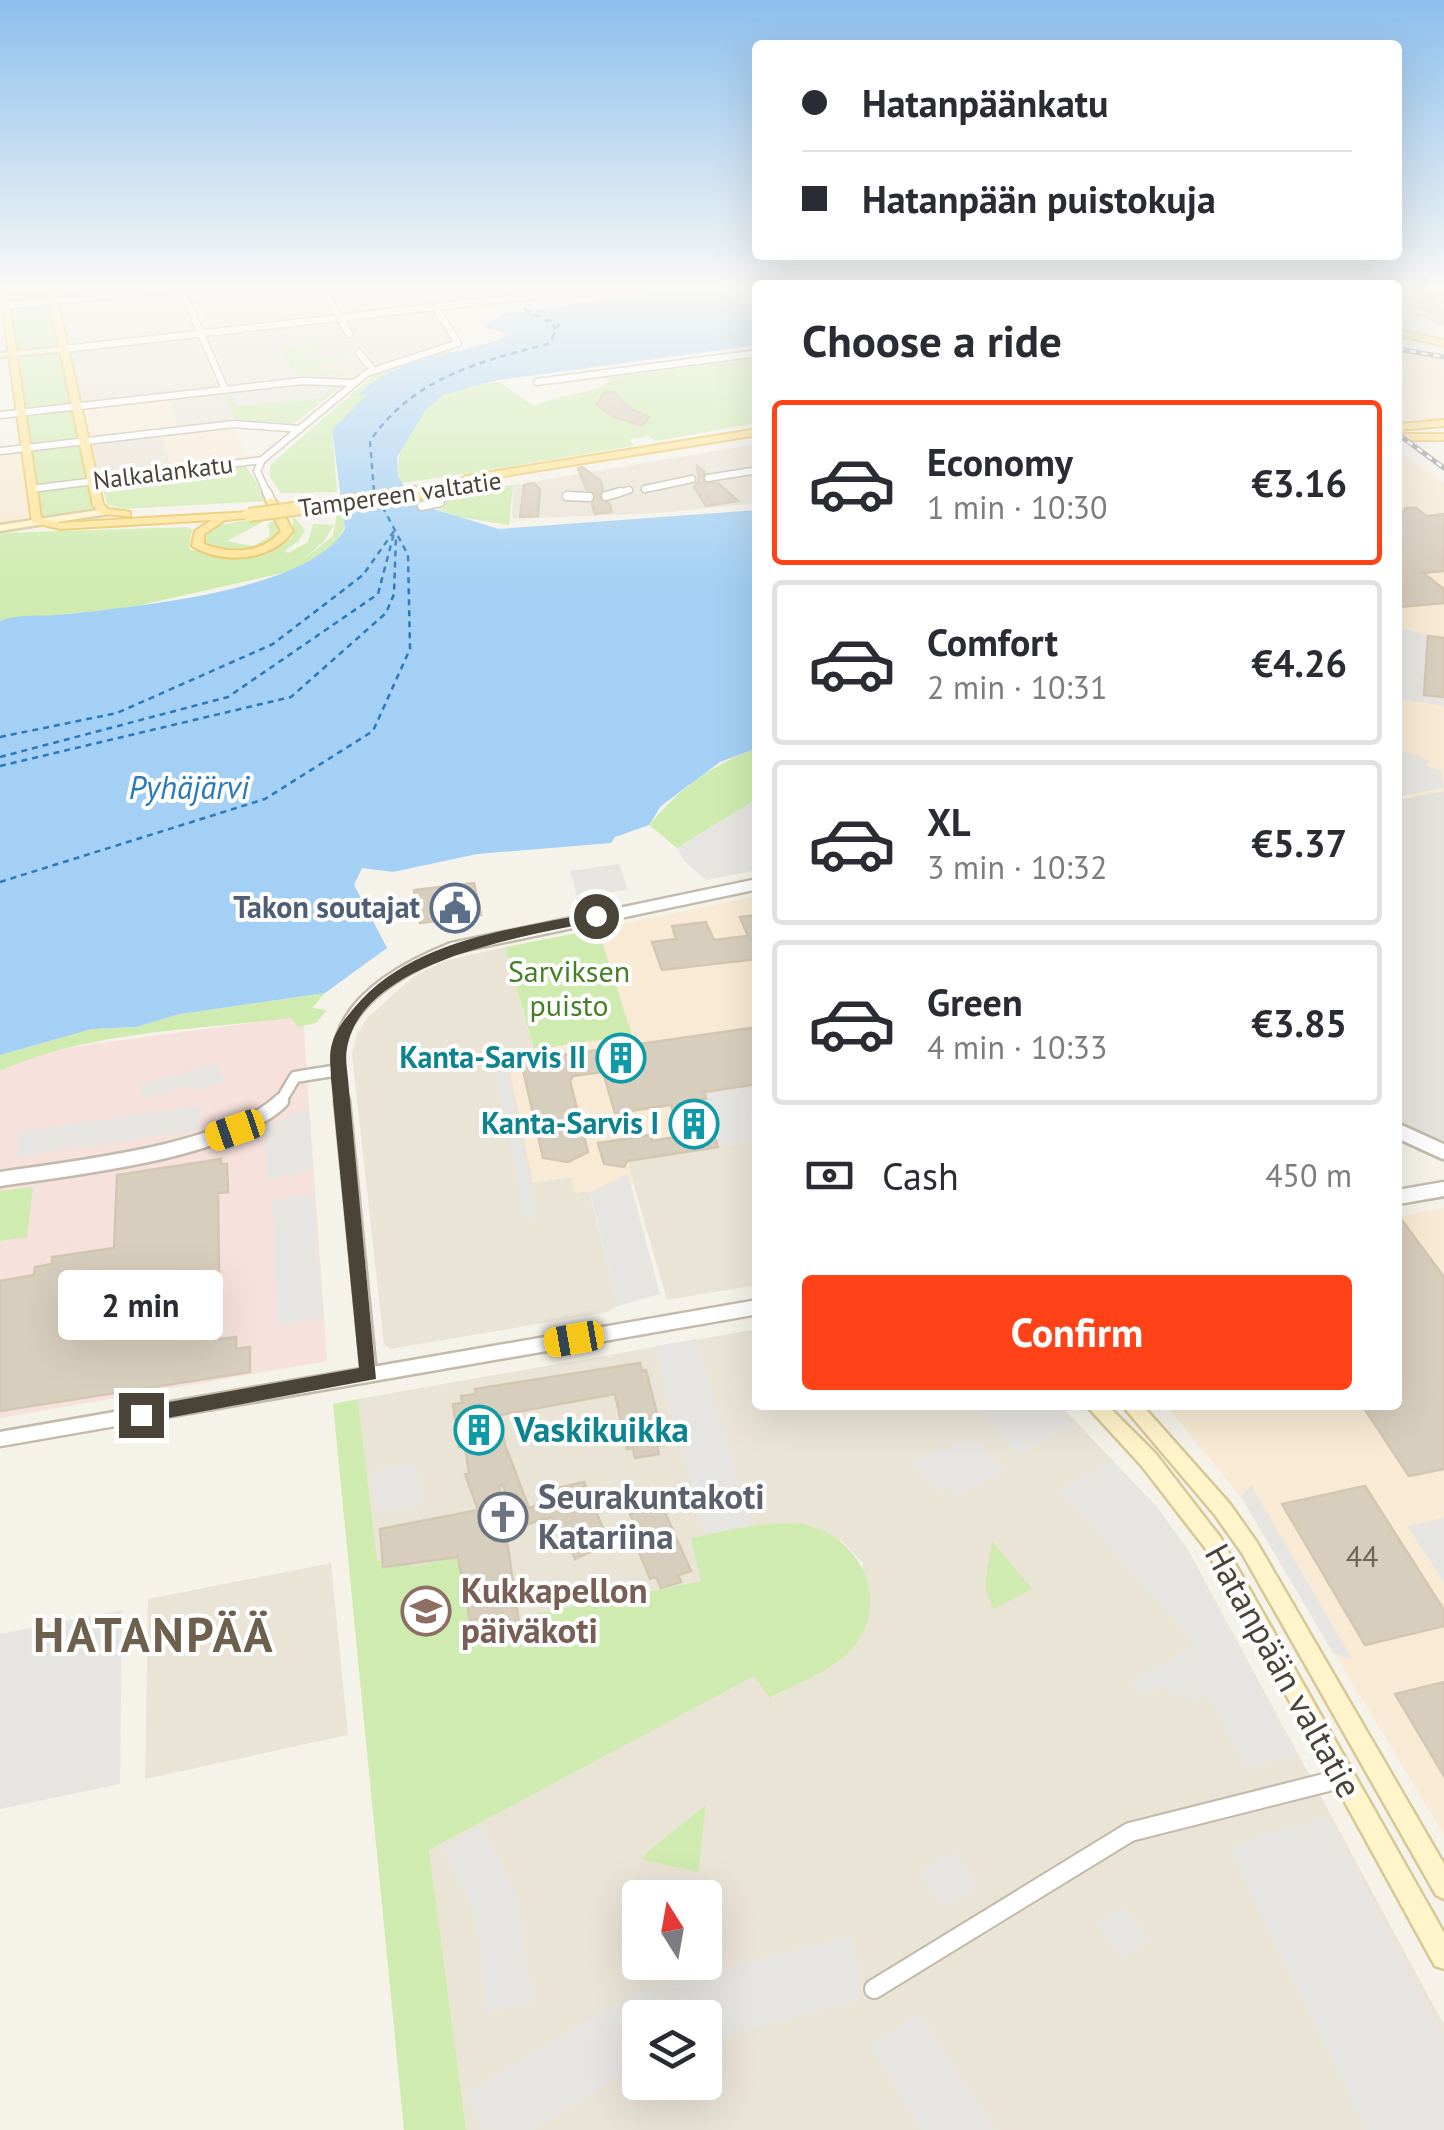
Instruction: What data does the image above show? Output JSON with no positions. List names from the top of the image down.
{
  "streets": {
    "main road": ["Tampereen valtatie", "Hatanpään valtatie"],
    "street": ["Nalkalankatu"]
  },
  "districts": ["HATANPÄÄ"],
  "water": ["Pyhäjärvi"],
  "parks": ["Sarviksen puisto"],
  "places": {
    "public building": ["Takon soutajat"],
    "building": ["Kanta-Sarvis II", "Kanta-Sarvis I", "Vaskikuikka"],
    "church": ["Seurakuntakoti Katariina"],
    "school or university": ["Kukkapellon päiväkoti"]
  },
  "house_numbers": ["44"],
  "north": "top",
  "page": {
    "banner": ["Hatanpäänkatu", "Hatanpään puistokuja"],
    "heading": "Choose a ride",
    "list": [
      {
        "name": "Economy",
        "note": "1 min · 10:30",
        "value": "€3.16"
      },
      {
        "name": "Comfort",
        "note": "2 min · 10:31",
        "value": "€4.26"
      },
      {
        "name": "XL",
        "note": "3 min · 10:32",
        "value": "€5.37"
      },
      {
        "name": "Green",
        "note": "4 min · 10:33",
        "value": "€3.85"
      }
    ],
    "pay": ["Cash", "450 m"],
    "buttons": "Confirm",
    "bubble": "2 min"
  }
}
